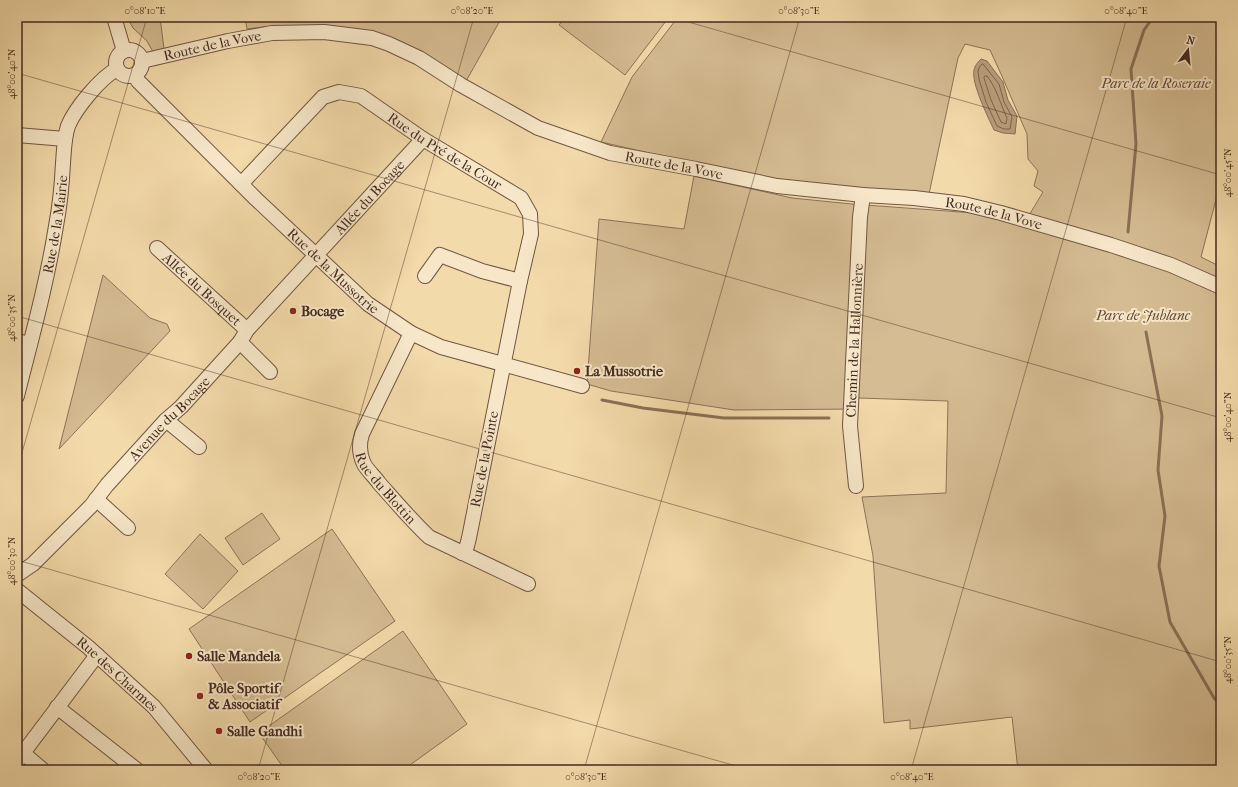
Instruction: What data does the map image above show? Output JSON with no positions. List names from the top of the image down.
{
  "streets": {
    "street": [
      "Route de la Vove",
      "Rue du Pré de la Cour",
      "Allée du Bocage",
      "Rue de la Mairie",
      "Rue de la Mussotrie",
      "Allée du Bosquet",
      "Chemin de la Hallonnière",
      "Avenue du Bocage",
      "Rue de la Pointe",
      "Rue du Blottin",
      "Rue des Charmes"
    ]
  },
  "crossings": [
    ["Route de la Vove", "Rue de la Mairie"],
    ["Route de la Vove", "Rue de la Mussotrie"],
    ["Route de la Vove", "Chemin de la Hallonnière"],
    ["Rue du Pré de la Cour", "Allée du Bocage"],
    ["Rue du Pré de la Cour", "Rue de la Mussotrie"],
    ["Rue du Pré de la Cour", "Rue de la Pointe"],
    ["Allée du Bocage", "Rue de la Mussotrie"],
    ["Allée du Bocage", "Avenue du Bocage"],
    ["Rue de la Mairie", "Rue de la Mussotrie"],
    ["Rue de la Mussotrie", "Avenue du Bocage"],
    ["Rue de la Mussotrie", "Rue de la Pointe"],
    ["Rue de la Mussotrie", "Rue du Blottin"],
    ["Allée du Bosquet", "Avenue du Bocage"],
    ["Rue de la Pointe", "Rue du Blottin"]
  ],
  "parks": ["Parc de la Roseraie", "Parc de Jublanc"],
  "places": [
    "Bocage",
    "La Mussotrie",
    "Salle Mandela",
    "Pôle Sportif & Associatif",
    "Salle Gandhi"
  ],
  "north": "top",
  "coordinates": [
    "0°08'10\"E",
    "0°08'20\"E",
    "0°08'30\"E",
    "0°08'40\"E",
    "48°00'40\"N",
    "48°00'45\"N",
    "48°00'35\"N",
    "48°00'30\"N"
  ]
}
